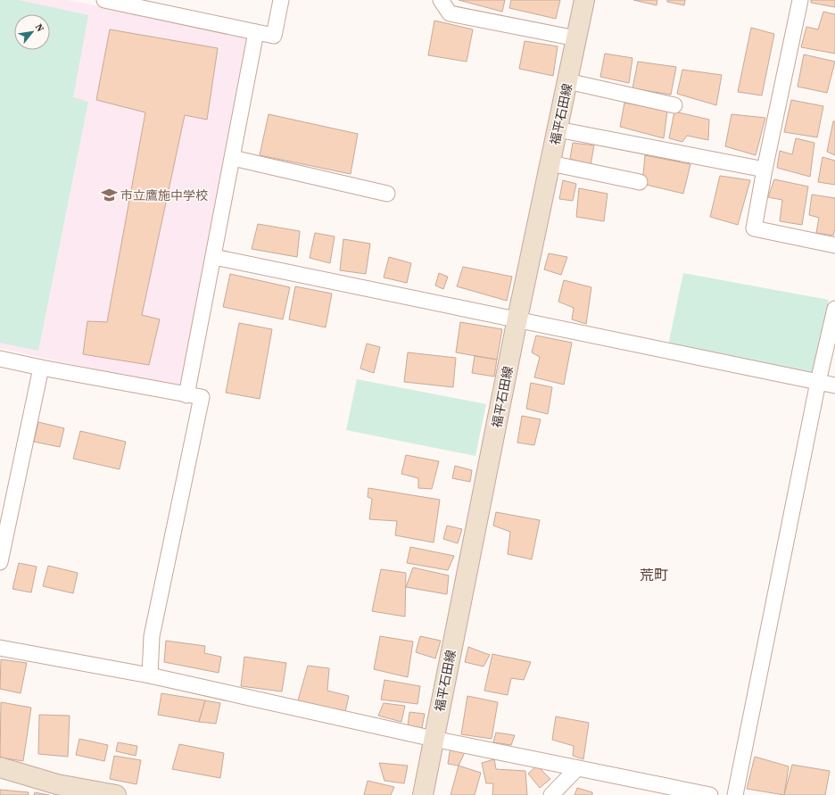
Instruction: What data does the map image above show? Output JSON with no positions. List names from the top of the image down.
{
  "streets": {
    "main road": ["福平石田線"]
  },
  "districts": ["荒町"],
  "places": {
    "school or university": ["市立鷹施中学校"]
  },
  "north": "top right"
}
